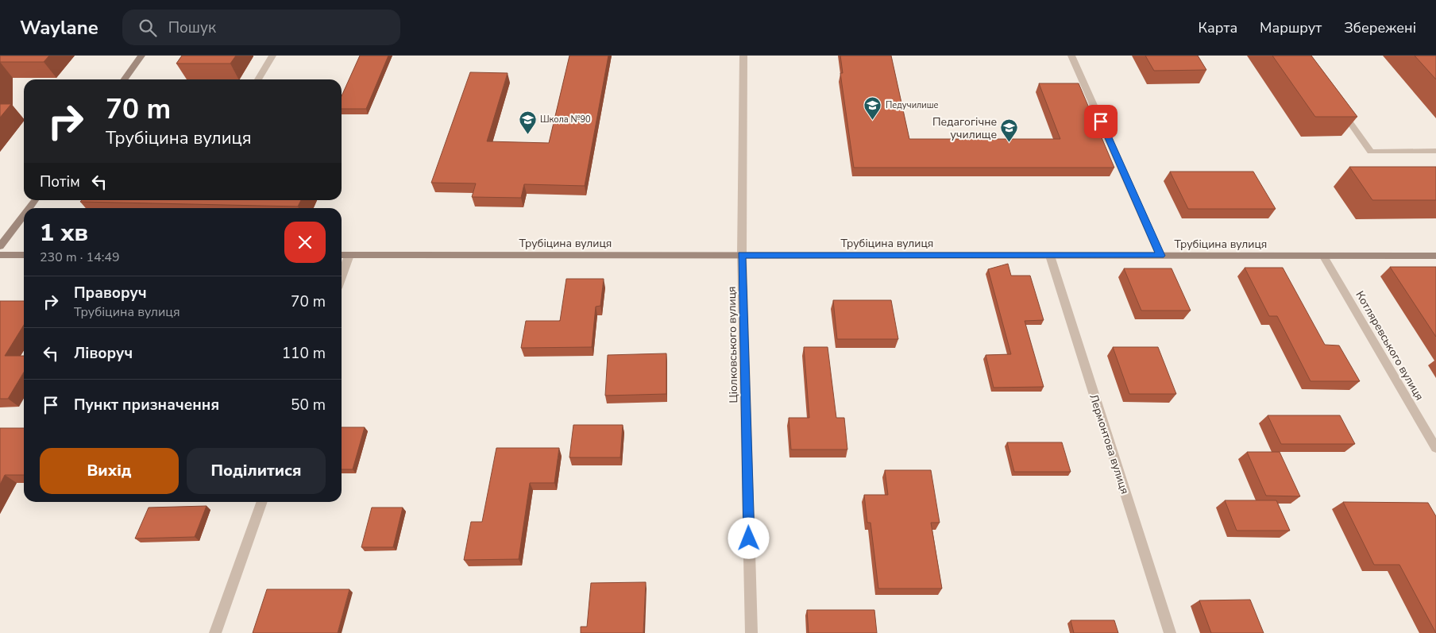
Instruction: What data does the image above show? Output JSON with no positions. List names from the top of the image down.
{
  "streets": {
    "street": [
      "Трубіцина вулиця",
      "Ціолковського вулиця",
      "Котляревського вулиця",
      "Лермонтова вулиця"
    ]
  },
  "crossings": [
    ["Трубіцина вулиця", "Ціолковського вулиця"],
    ["Трубіцина вулиця", "Котляревського вулиця"],
    ["Трубіцина вулиця", "Лермонтова вулиця"]
  ],
  "places": {
    "school or university": ["Педучилише", "Школа №90", "Педагогічне училище"]
  },
  "page": {
    "header": "Waylane",
    "search": "Пошук",
    "nav": ["Карта", "Маршрут", "Збережені"],
    "turn": ["70 m", "Трубіцина вулиця"],
    "then": "Потім",
    "heading": ["1 хв", "230 m · 14:49"],
    "list": [
      {
        "name": "Праворуч",
        "note": "Трубіцина вулиця",
        "value": "70 m"
      },
      {
        "name": "Ліворуч",
        "value": "110 m"
      },
      {
        "name": "Пункт призначення",
        "value": "50 m"
      }
    ],
    "buttons": ["Вихід", "Поділитися"]
  }
}
